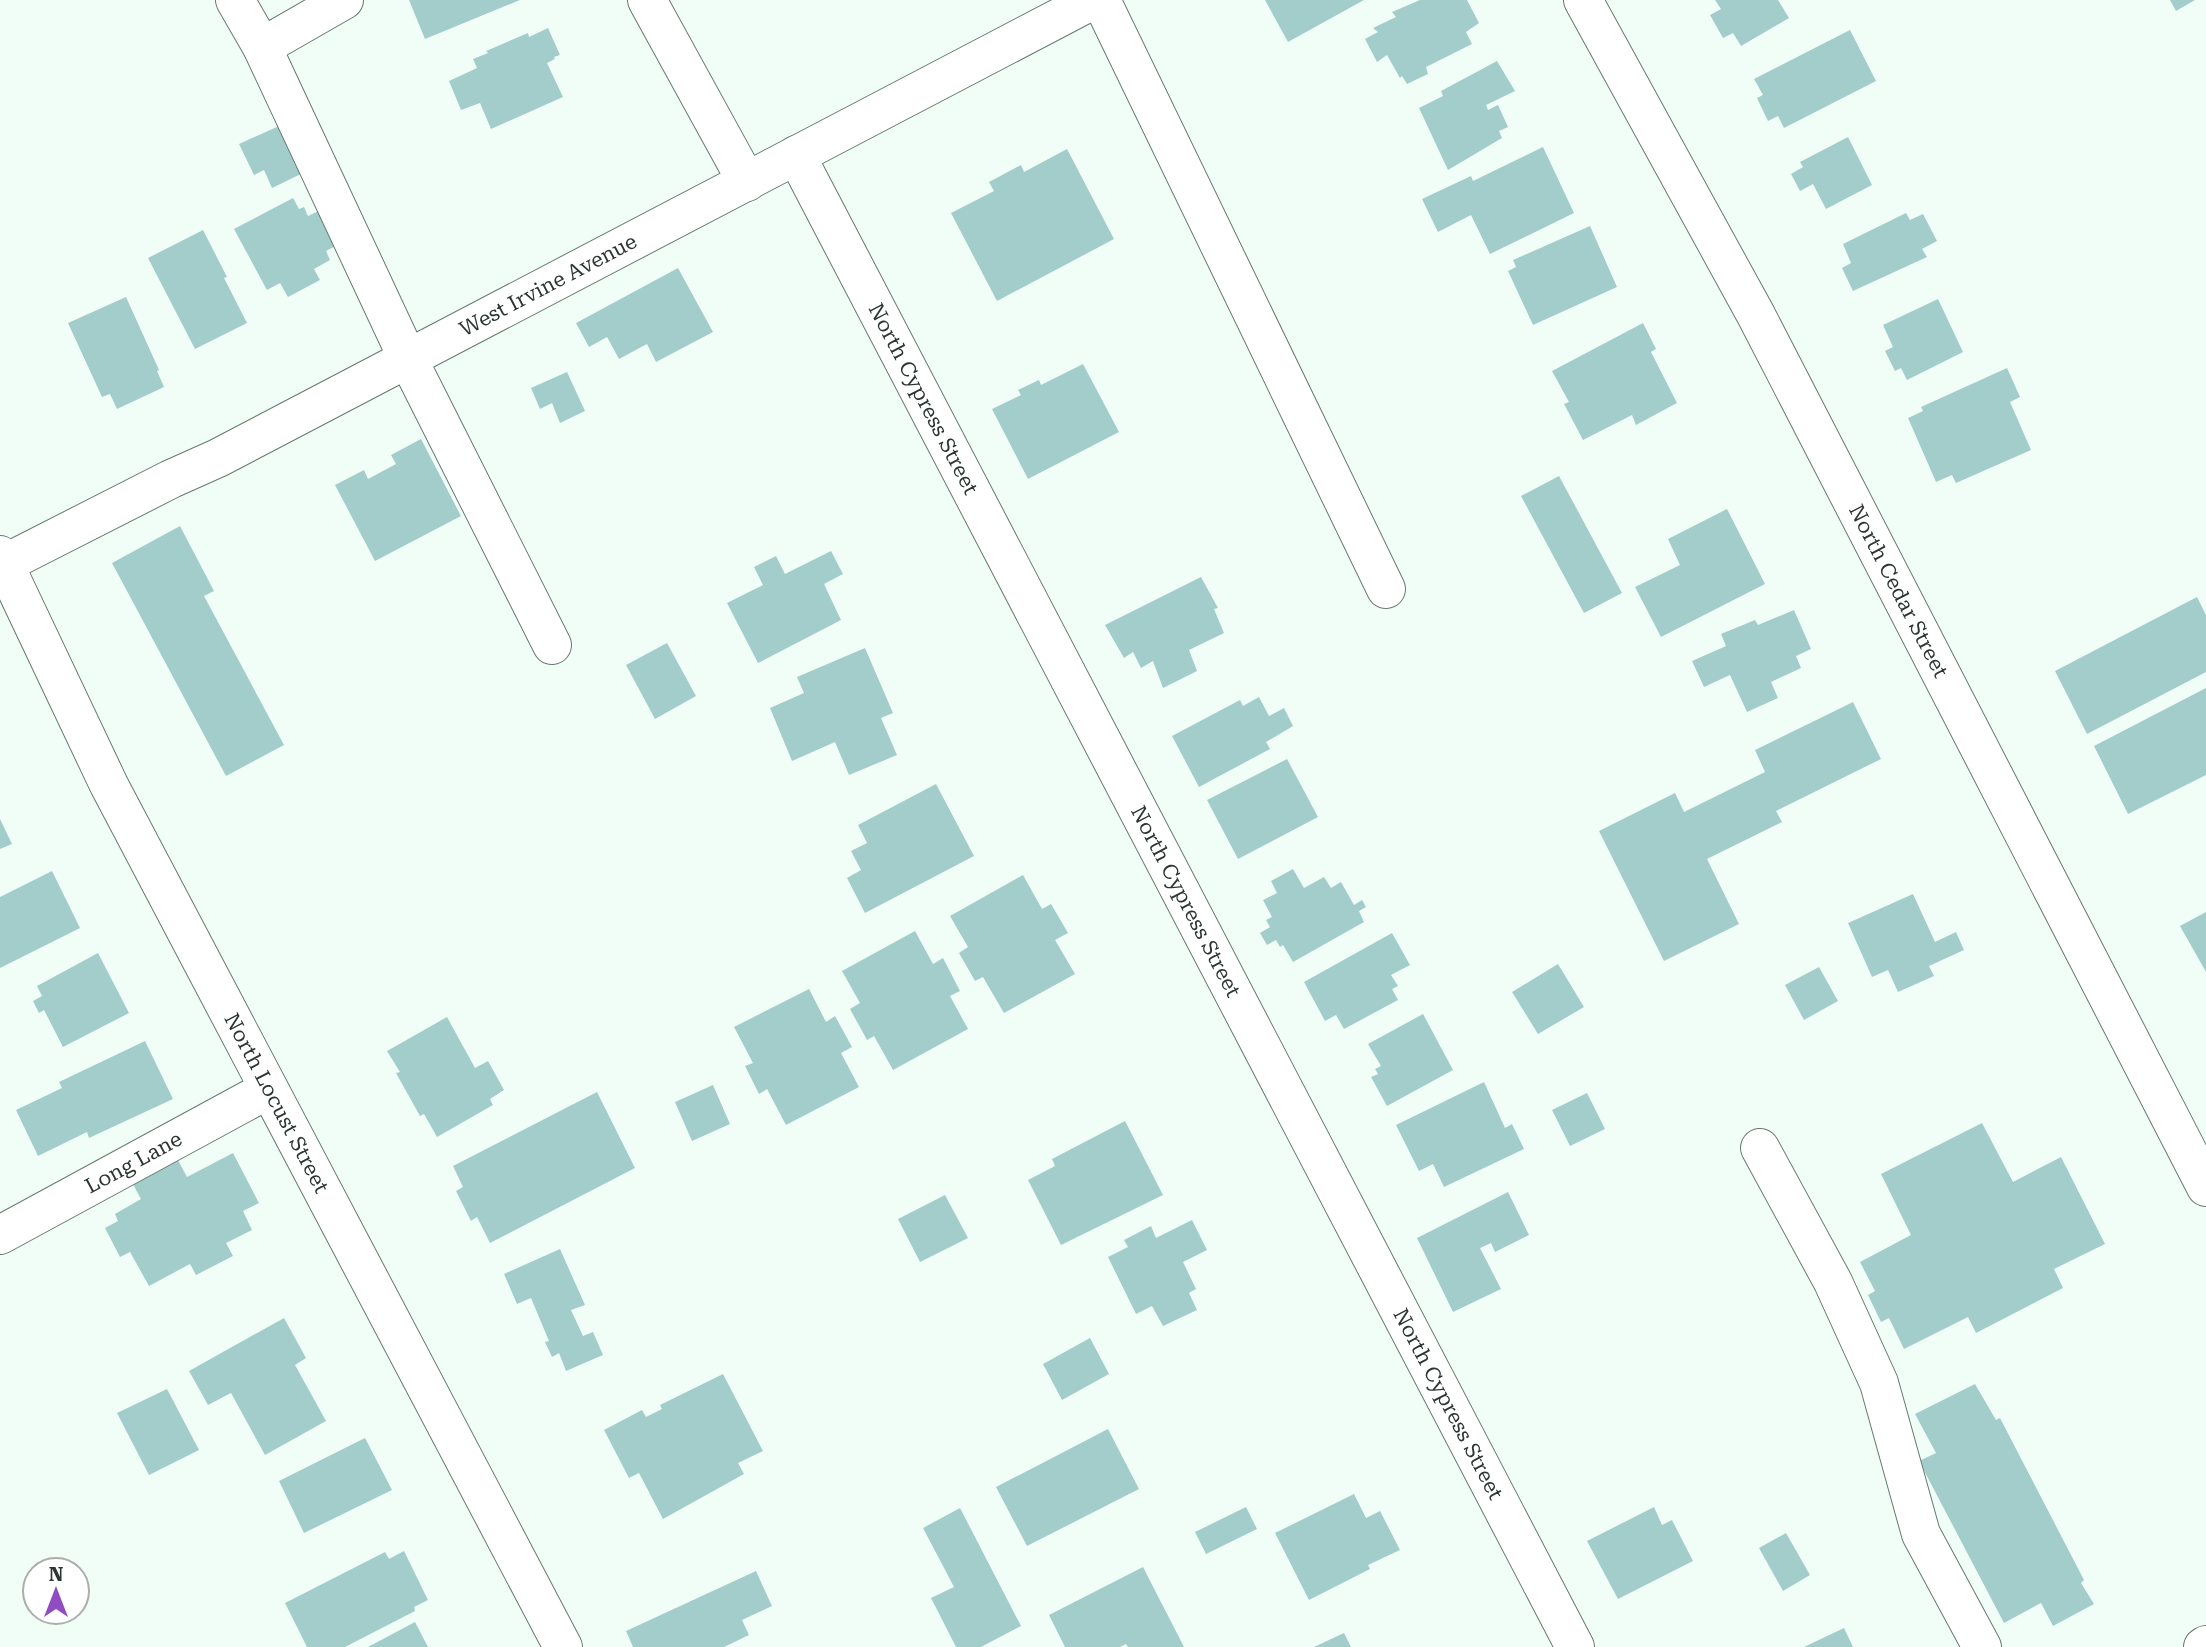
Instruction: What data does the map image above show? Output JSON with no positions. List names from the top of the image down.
{
  "streets": {
    "street": [
      "West Irvine Avenue",
      "North Cypress Street",
      "North Cedar Street",
      "North Locust Street",
      "Long Lane"
    ]
  },
  "crossings": [
    ["West Irvine Avenue", "North Cypress Street"],
    ["West Irvine Avenue", "North Locust Street"],
    ["North Locust Street", "Long Lane"]
  ],
  "north": "top"
}
